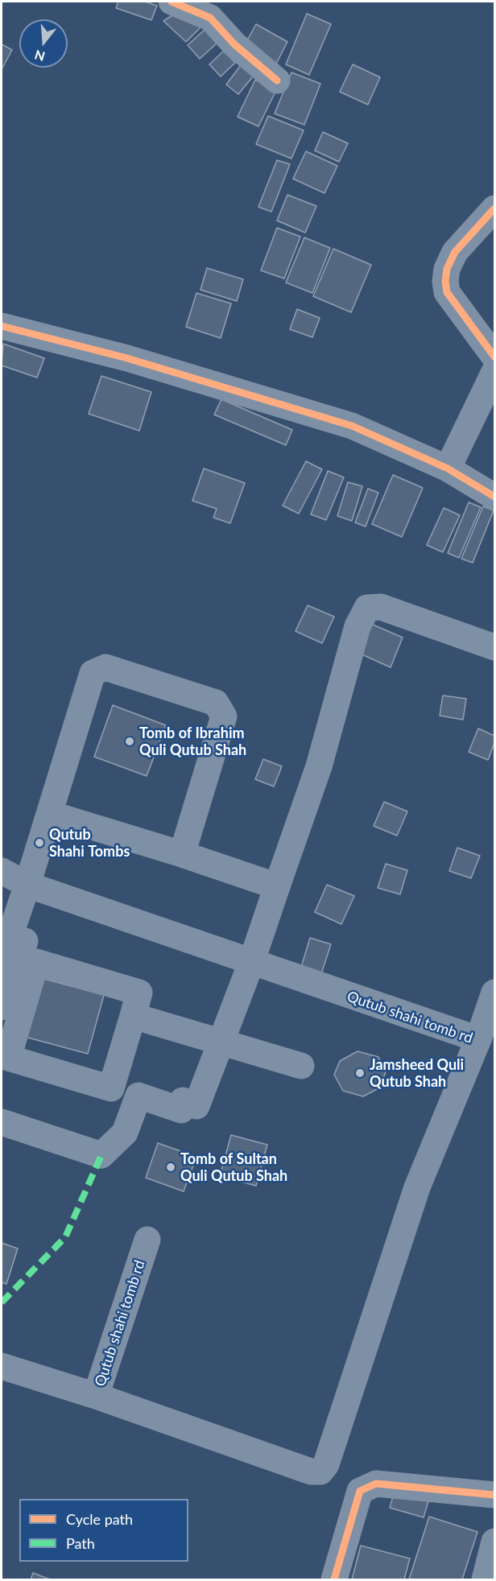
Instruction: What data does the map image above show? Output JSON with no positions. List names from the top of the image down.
{
  "streets": {
    "street": ["Qutub shahi tomb rd"]
  },
  "places": [
    "Tomb of Ibrahim Quli Qutub Shah",
    "Qutub Shahi Tombs",
    "Jamsheed Quli Qutub Shah",
    "Tomb of Sultan Quli Qutub Shah"
  ],
  "legend": ["Cycle path", "Path"],
  "north": "bottom"
}
